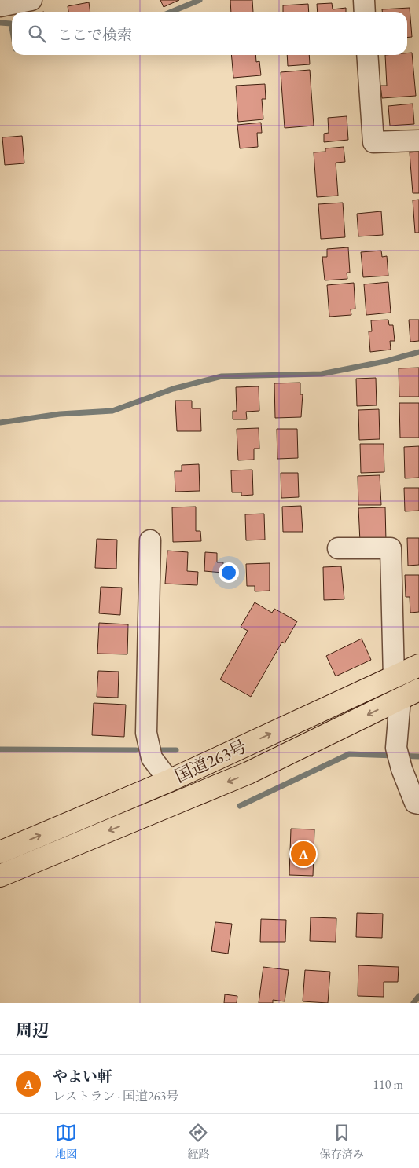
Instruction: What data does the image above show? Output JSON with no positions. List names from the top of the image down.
{
  "streets": {
    "highway": ["国道263号"]
  },
  "page": {
    "search": "ここで検索",
    "pins": "A",
    "heading": "周辺",
    "list": [
      {
        "mark": "A",
        "name": "やよい軒",
        "note": "レストラン · 国道263号",
        "value": "110 m"
      }
    ],
    "nav": ["地図", "経路", "保存済み"]
  }
}
